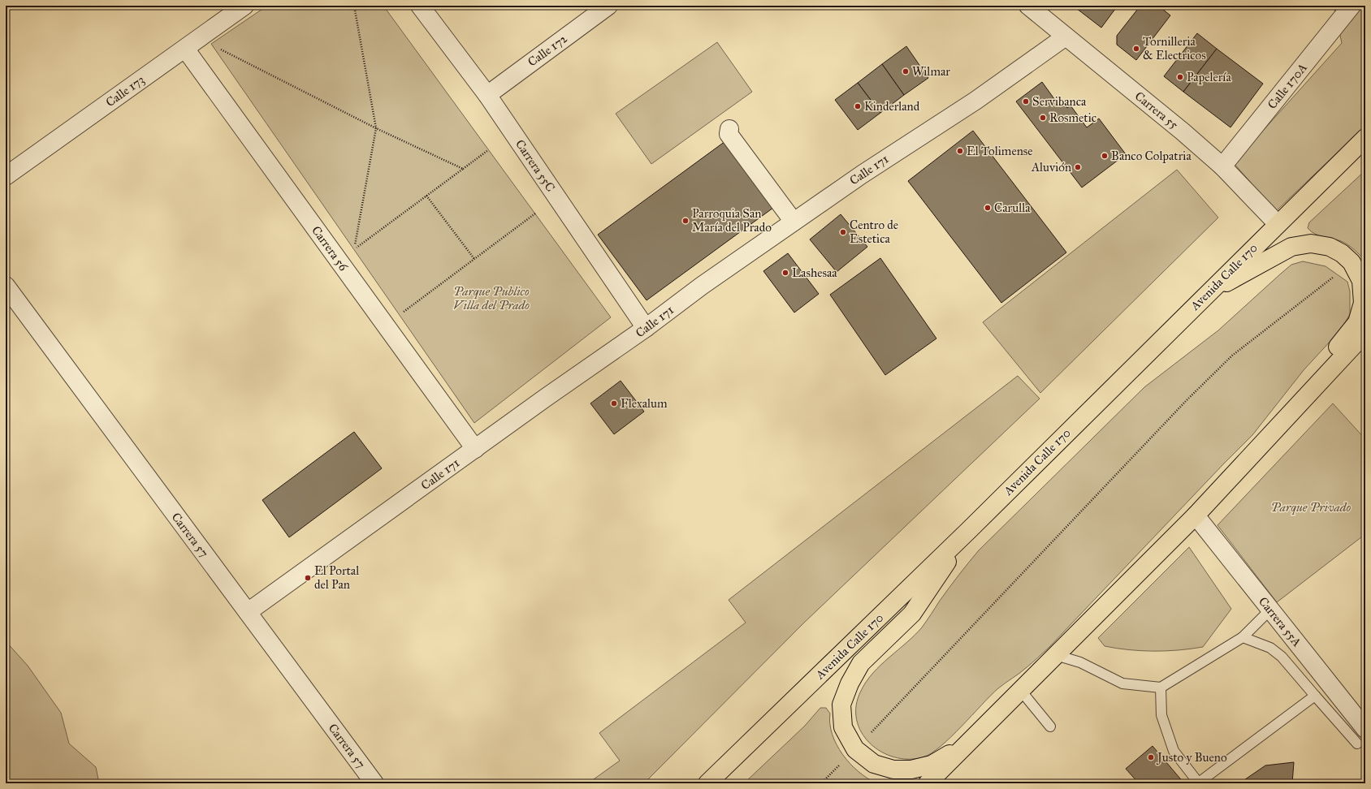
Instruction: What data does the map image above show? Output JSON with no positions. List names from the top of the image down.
{
  "streets": {
    "main road": ["Avenida Calle 170"],
    "street": [
      "Calle 172",
      "Calle 170A",
      "Calle 173",
      "Carrera 55",
      "Carrera 55C",
      "Calle 171",
      "Carrera 56",
      "Carrera 57",
      "Carrera 55A"
    ]
  },
  "crossings": [
    ["Calle 172", "Carrera 55C"],
    ["Calle 170A", "Carrera 55"],
    ["Calle 173", "Carrera 56"],
    ["Carrera 55", "Calle 171"],
    ["Carrera 55", "Avenida Calle 170"],
    ["Carrera 55C", "Calle 171"],
    ["Calle 171", "Carrera 56"],
    ["Calle 171", "Carrera 57"]
  ],
  "parks": ["Parque Publico Villa del Prado", "Parque Privado"],
  "places": [
    "Tornilleria & Electricos",
    "Wilmar",
    "Papelería",
    "Servibanca",
    "Kinderland",
    "Rosmetic",
    "El Tolimense",
    "Banco Colpatria",
    "Aluvión",
    "Carulla",
    "Parroquia San María del Prado",
    "Centro de Estetica",
    "Lashesaa",
    "Flexalum",
    "El Portal del Pan",
    "Justo y Bueno"
  ]
}
